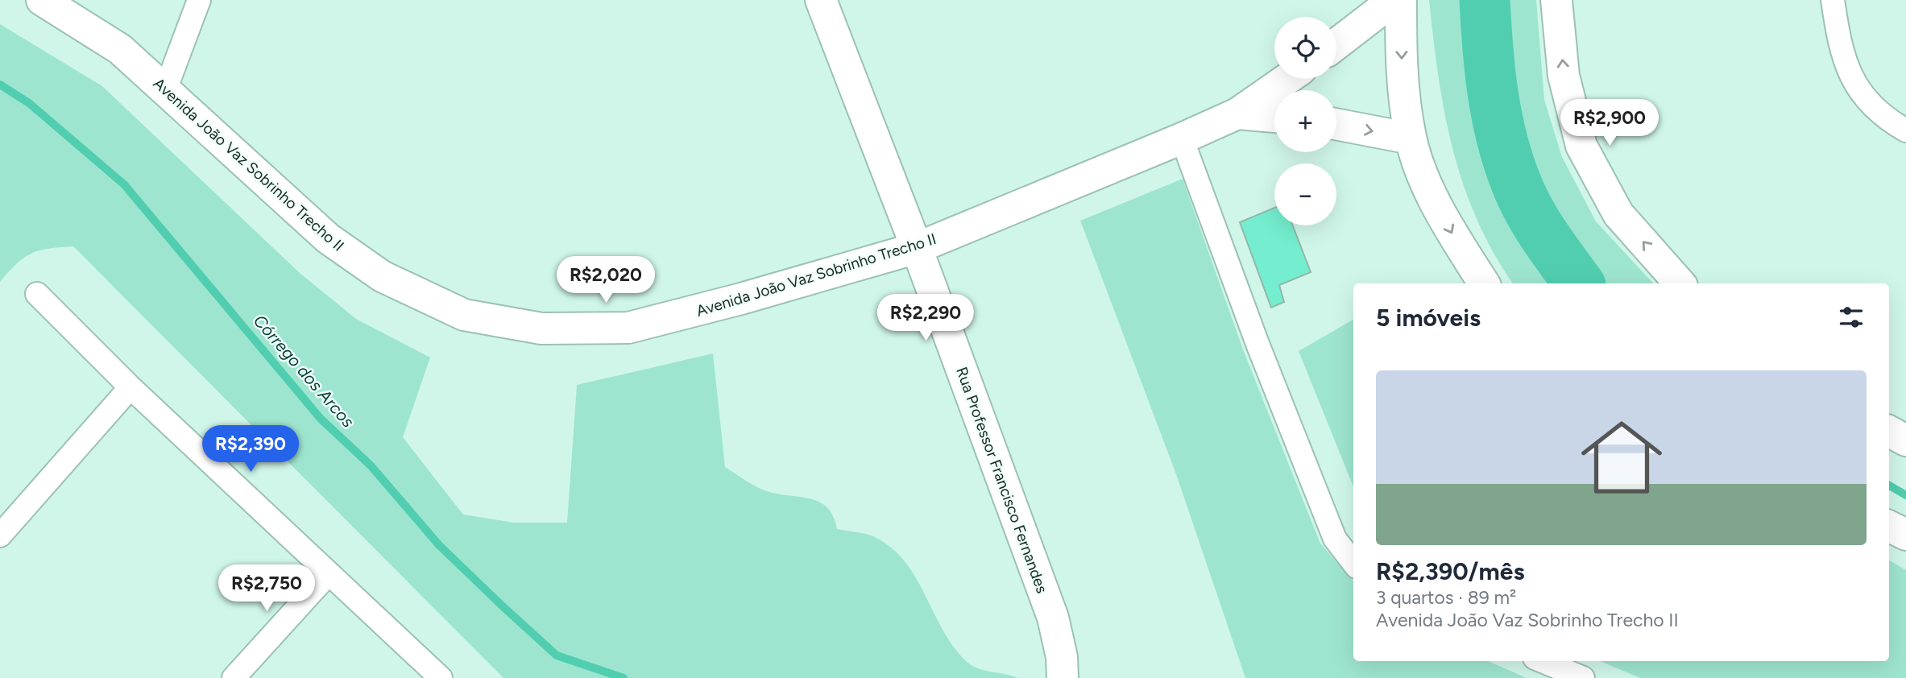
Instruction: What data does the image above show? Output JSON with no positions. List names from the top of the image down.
{
  "streets": {
    "street": ["Avenida João Vaz Sobrinho Trecho II", "Rua Professor Francisco Fernandes"]
  },
  "crossings": [
    ["Avenida João Vaz Sobrinho Trecho II", "Rua Professor Francisco Fernandes"]
  ],
  "water": ["Córrego dos Arcos"],
  "page": {
    "map_buttons": ["+", "−"],
    "price": [
      "R$2,900",
      "R$2,020",
      "R$2,290",
      "R$2,390",
      "R$2,750"
    ],
    "heading": "5 imóveis",
    "list": [
      {
        "name": "R$2,390/mês",
        "note": "3 quartos · 89 m² · Avenida João Vaz Sobrinho Trecho II"
      }
    ]
  }
}
